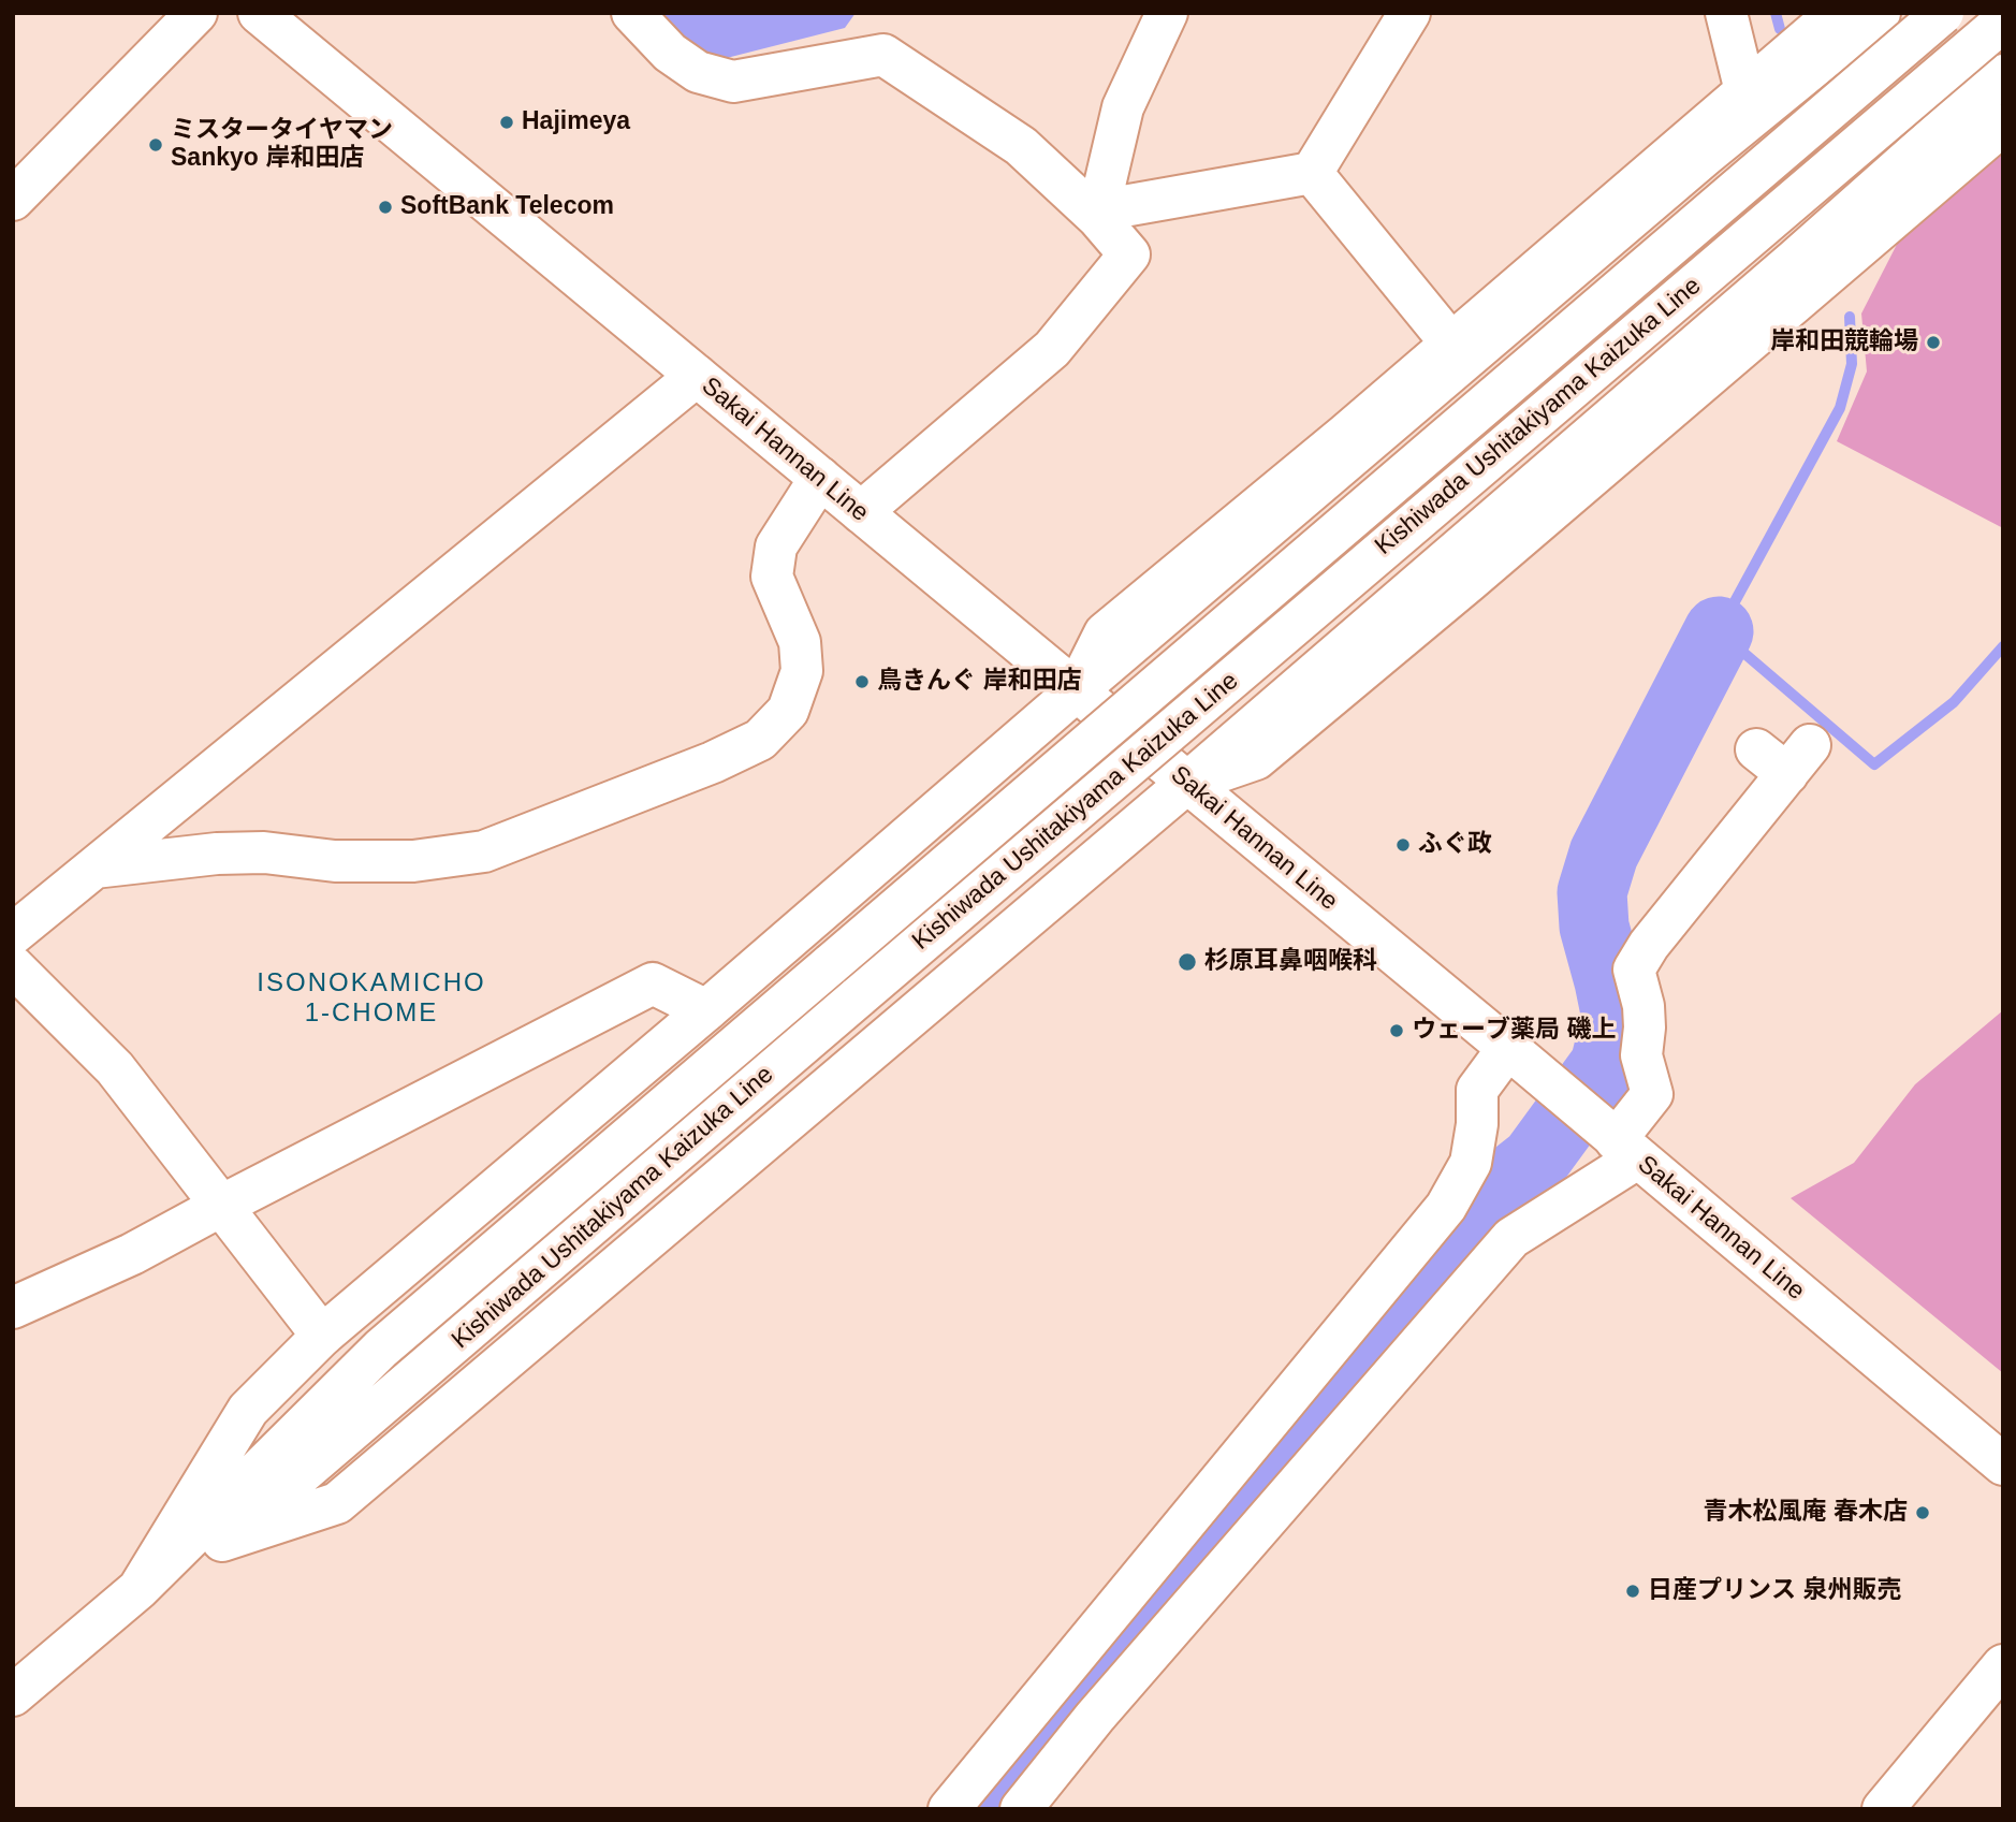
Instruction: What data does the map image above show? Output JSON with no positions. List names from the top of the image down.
{
  "streets": {
    "main road": ["Kishiwada Ushitakiyama Kaizuka Line", "Sakai Hannan Line"]
  },
  "districts": ["ISONOKAMICHO 1-CHOME"],
  "places": [
    "Hajimeya",
    "ミスタータイヤマン Sankyo 岸和田店",
    "SoftBank Telecom",
    "岸和田競輪場",
    "鳥きんぐ 岸和田店",
    "ふぐ政",
    "杉原耳鼻咽喉科",
    "ウェーブ薬局 磯上",
    "青木松風庵 春木店",
    "日産プリンス 泉州販売"
  ]
}
